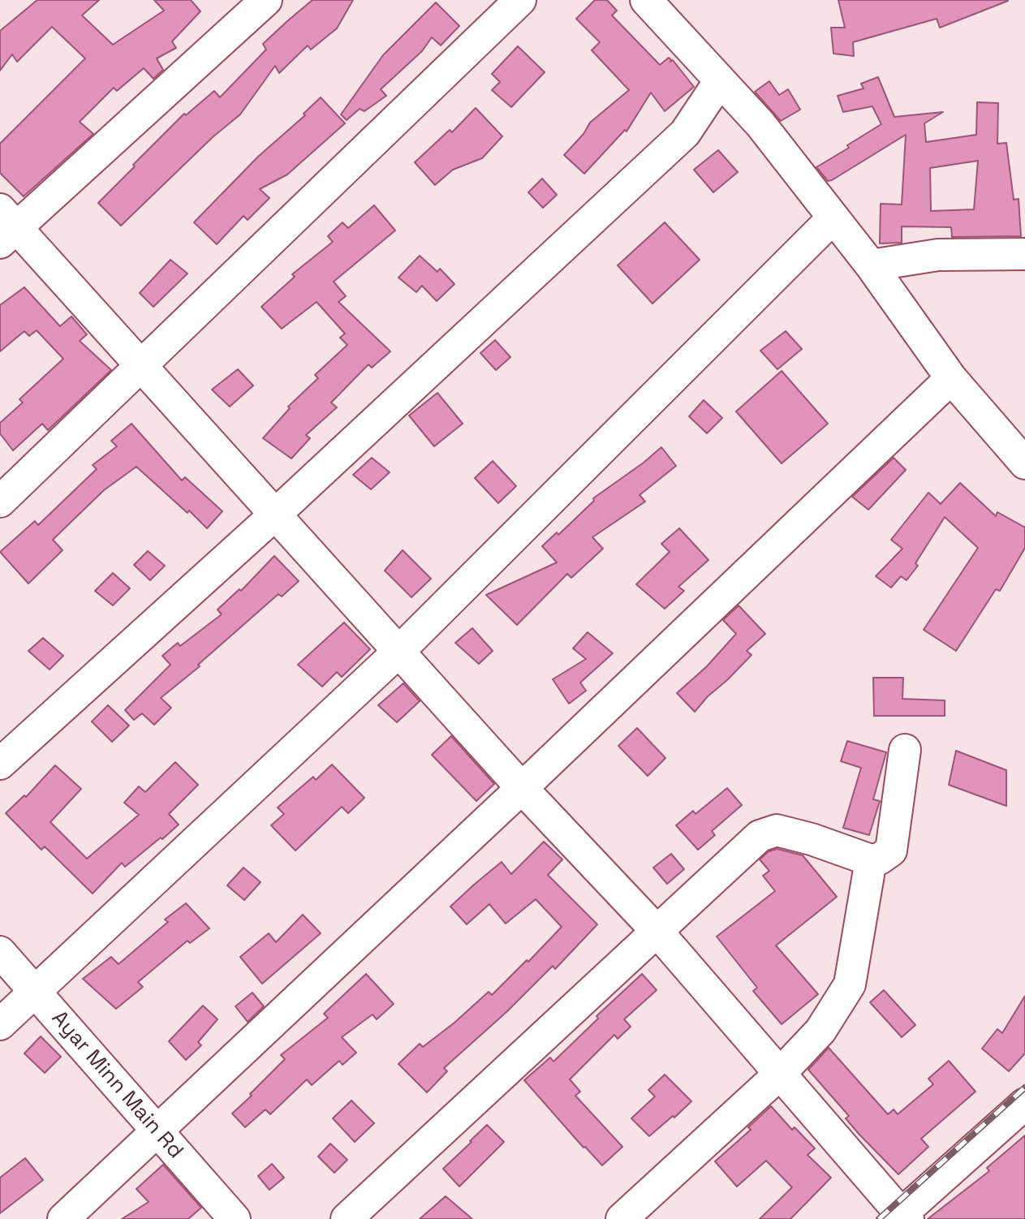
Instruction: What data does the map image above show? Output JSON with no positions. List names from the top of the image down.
{
  "streets": {
    "street": ["Ayar Minn Main Rd"]
  }
}
